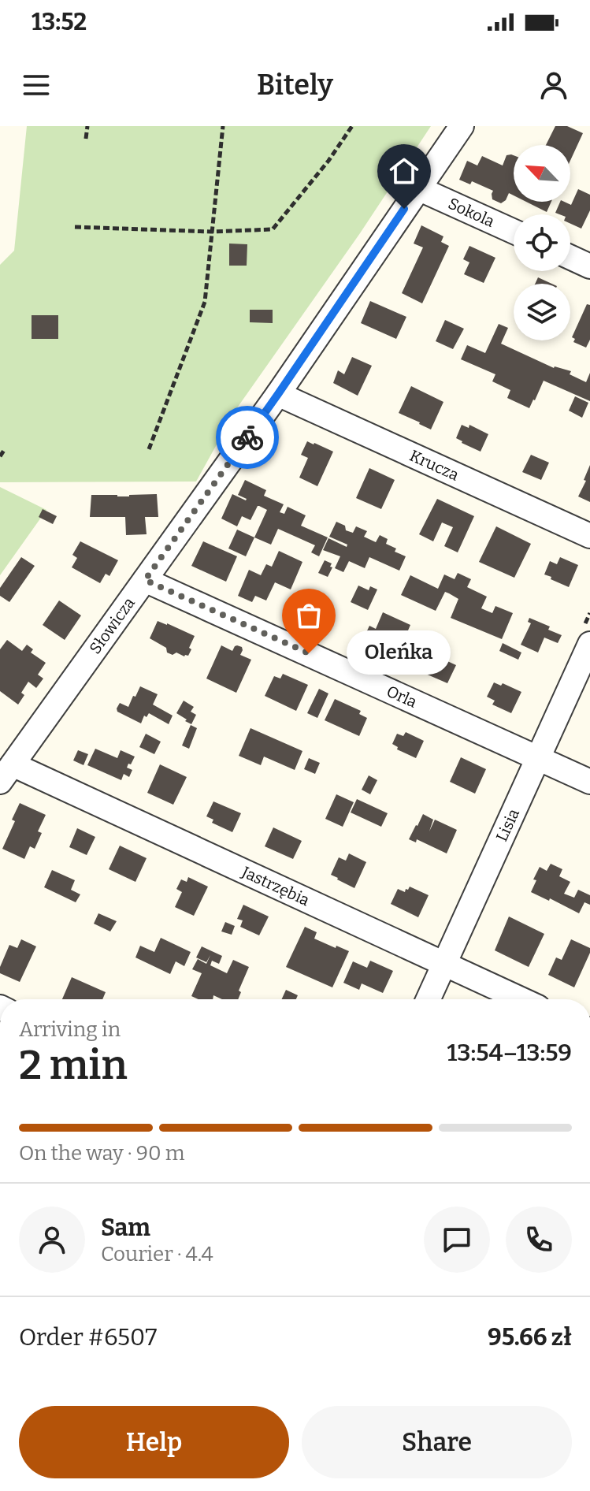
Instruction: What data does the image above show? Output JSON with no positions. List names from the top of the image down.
{
  "streets": {
    "street": [
      "Sokola",
      "Krucza",
      "Słowicza",
      "Orla",
      "Lisia",
      "Jastrzębia"
    ]
  },
  "crossings": [
    ["Sokola", "Słowicza"],
    ["Krucza", "Słowicza"],
    ["Słowicza", "Orla"],
    ["Słowicza", "Jastrzębia"],
    ["Orla", "Lisia"],
    ["Lisia", "Jastrzębia"]
  ],
  "places": ["Oleńka"],
  "north": "top left",
  "page": {
    "status": "13:52",
    "header": "Bitely",
    "bubble": "Oleńka",
    "heading": ["2 min", "Arriving in", "13:54–13:59"],
    "panel": [
      "Sam",
      "Courier · 4.4",
      "Order #6507",
      "95.66 zł"
    ],
    "bar": "On the way · 90 m",
    "buttons": ["Help", "Share"]
  }
}
